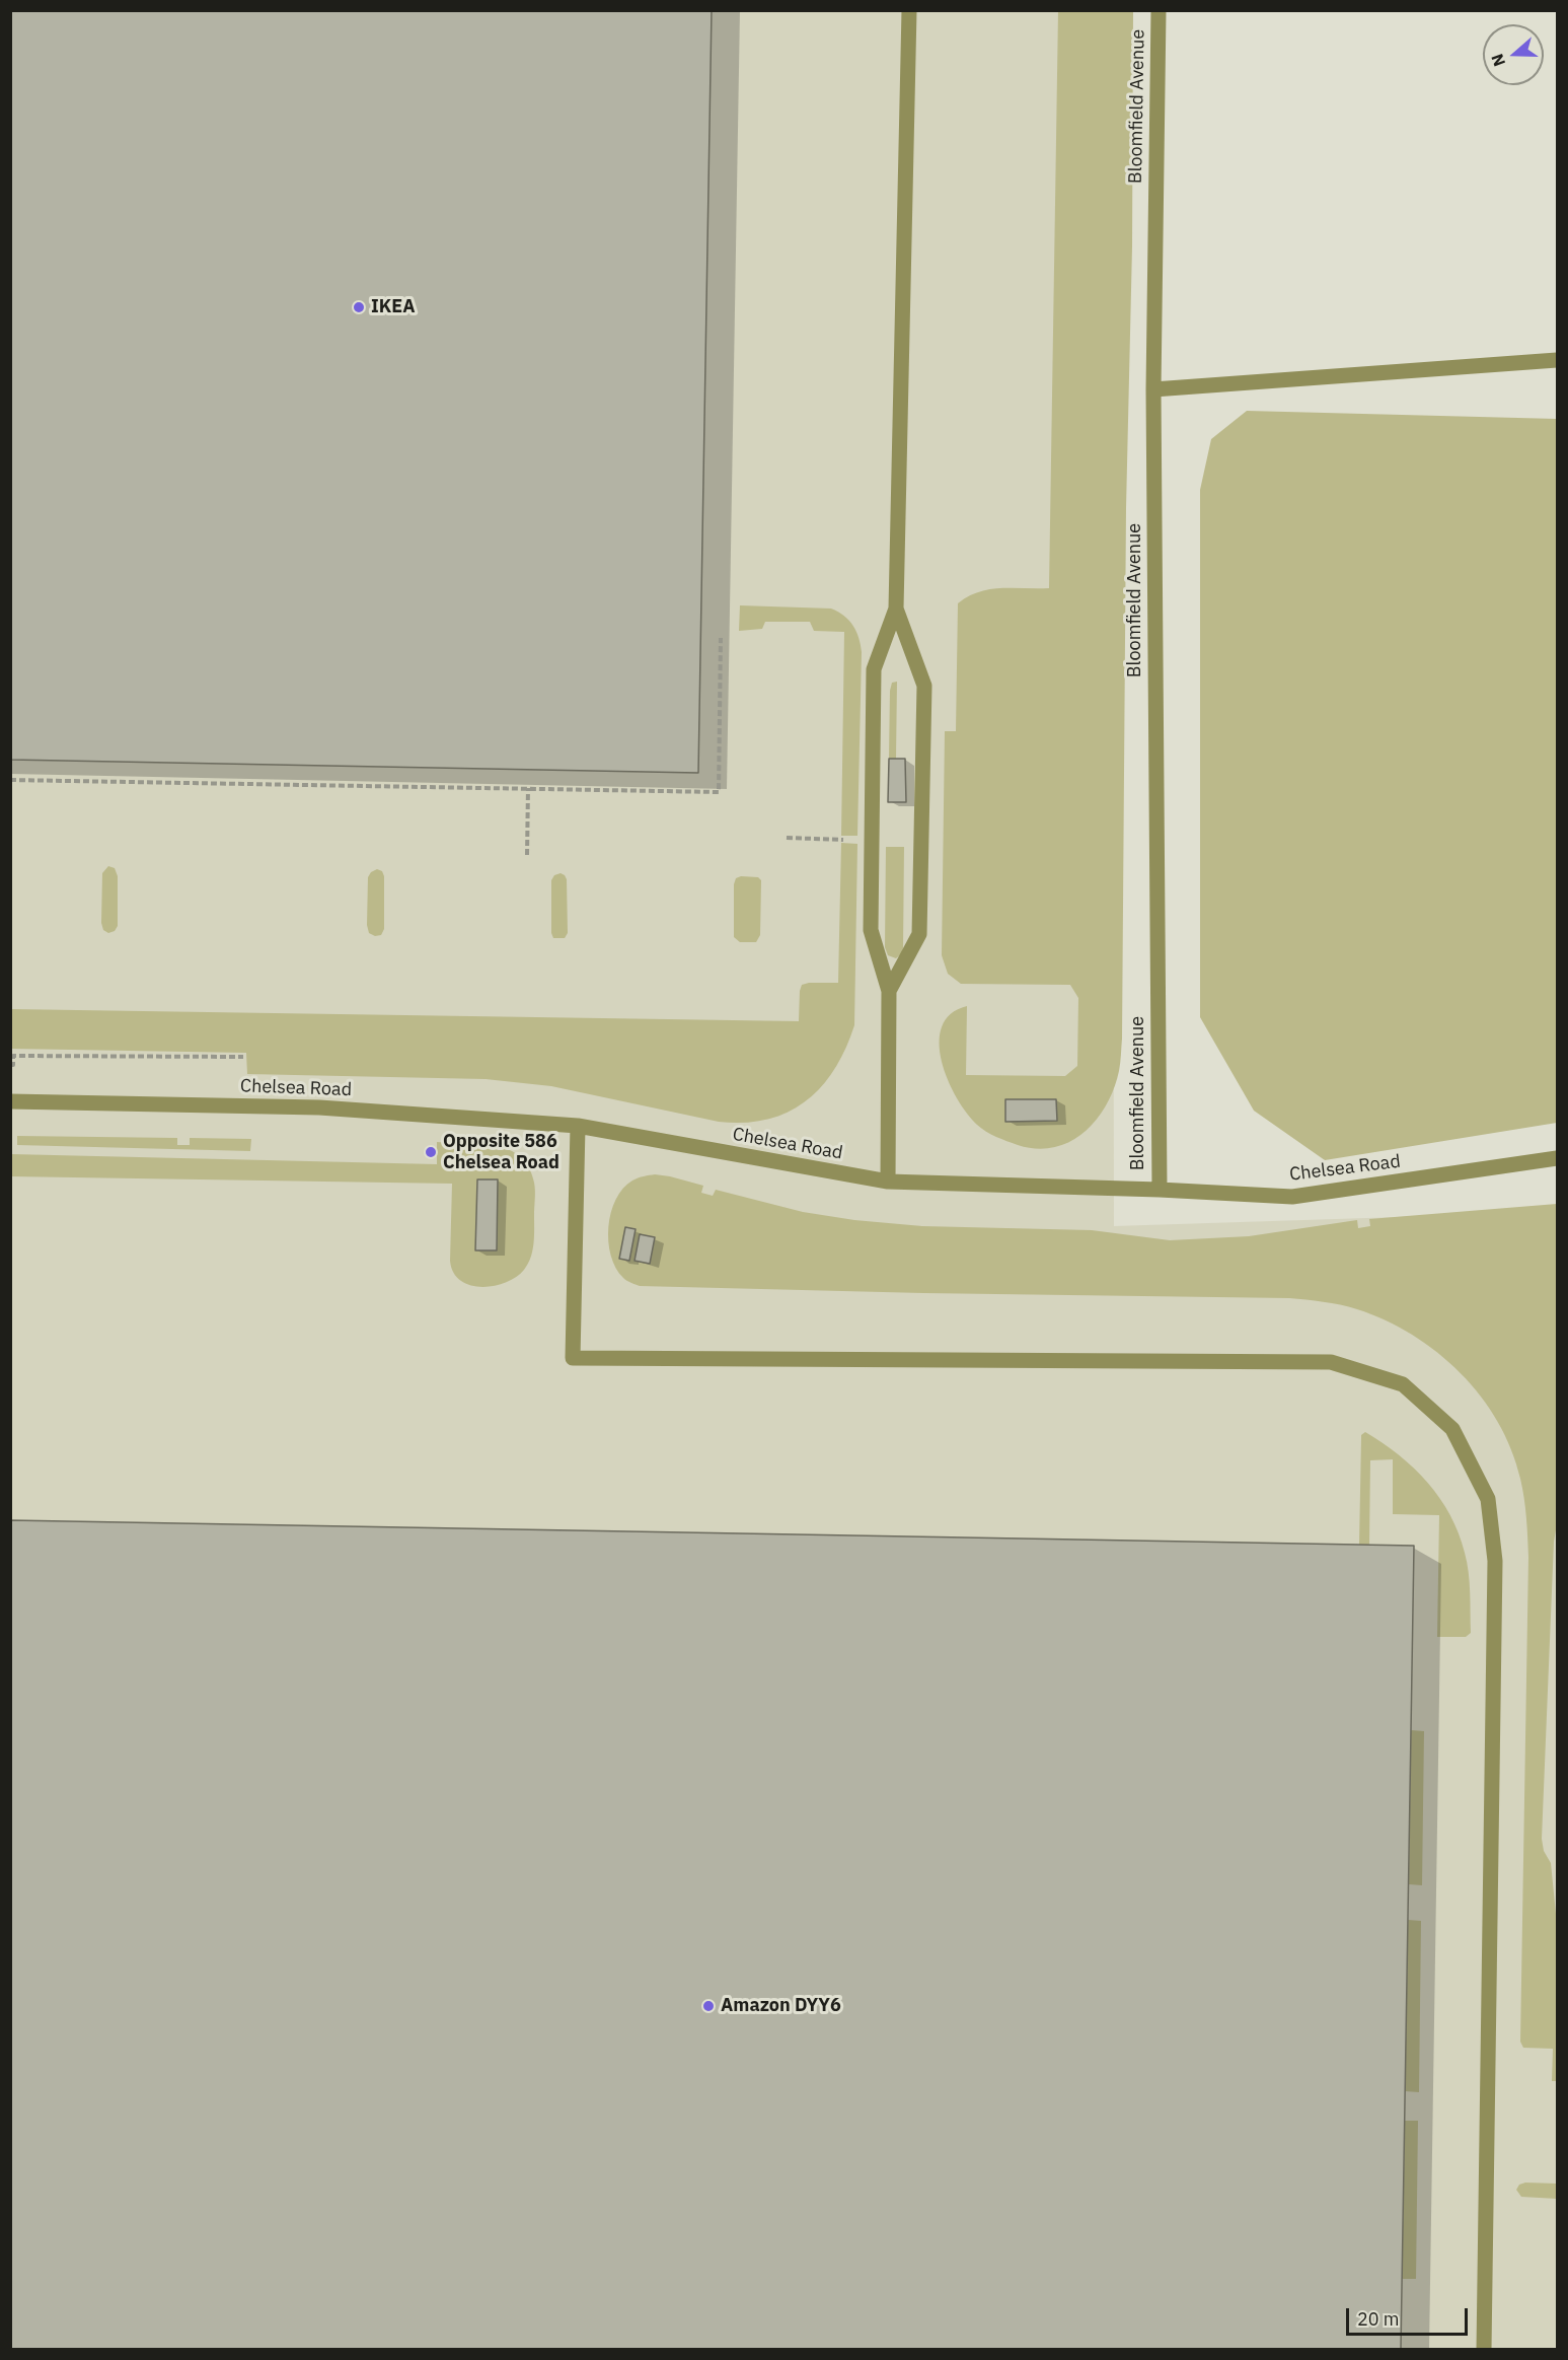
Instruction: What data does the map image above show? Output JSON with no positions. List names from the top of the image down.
{
  "streets": {
    "street": ["Bloomfield Avenue", "Chelsea Road"]
  },
  "crossings": [
    ["Bloomfield Avenue", "Chelsea Road"]
  ],
  "places": ["IKEA", "Opposite 586 Chelsea Road", "Amazon DYY6"],
  "scale_bar": "20 m",
  "north": "left"
}
